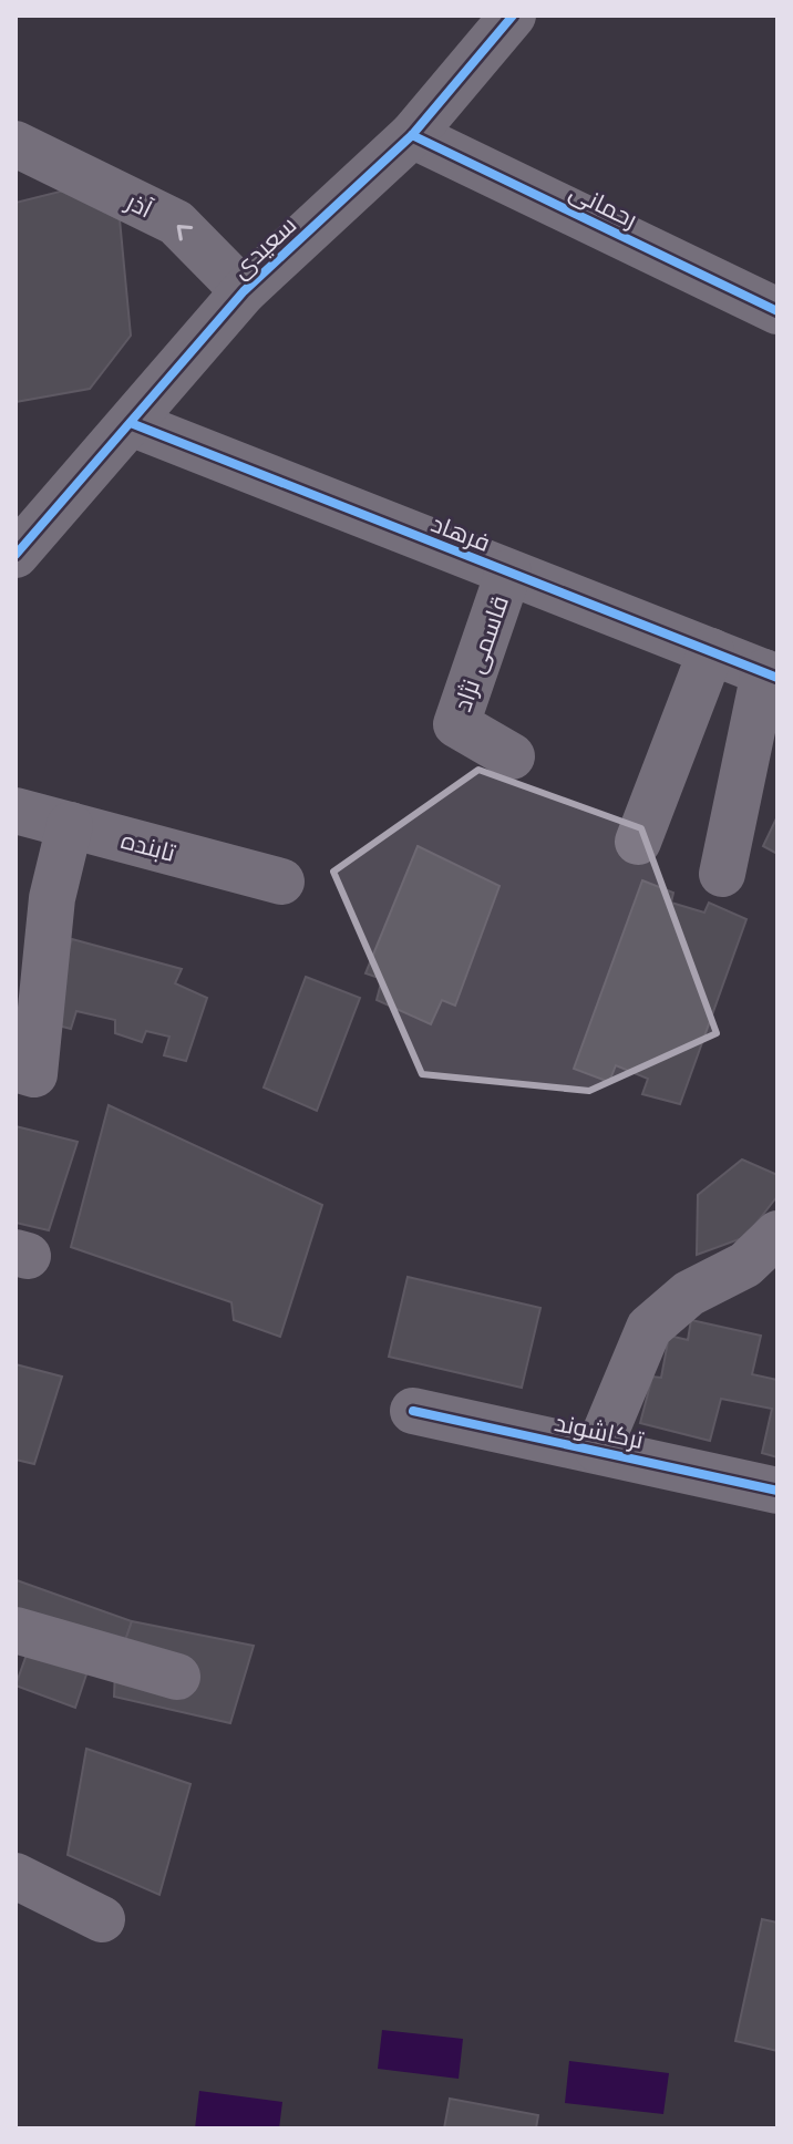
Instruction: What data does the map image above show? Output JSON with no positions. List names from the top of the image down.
{
  "streets": {
    "street": [
      "آذر",
      "رحمانی",
      "سعیدی",
      "فرهاد",
      "قاسمی نژاد",
      "تابنده",
      "ترکاشوند"
    ]
  },
  "crossings": [
    ["آذر", "سعیدی"],
    ["رحمانی", "سعیدی"],
    ["سعیدی", "فرهاد"],
    ["فرهاد", "قاسمی نژاد"]
  ],
  "one_way": ["آذر"]
}
